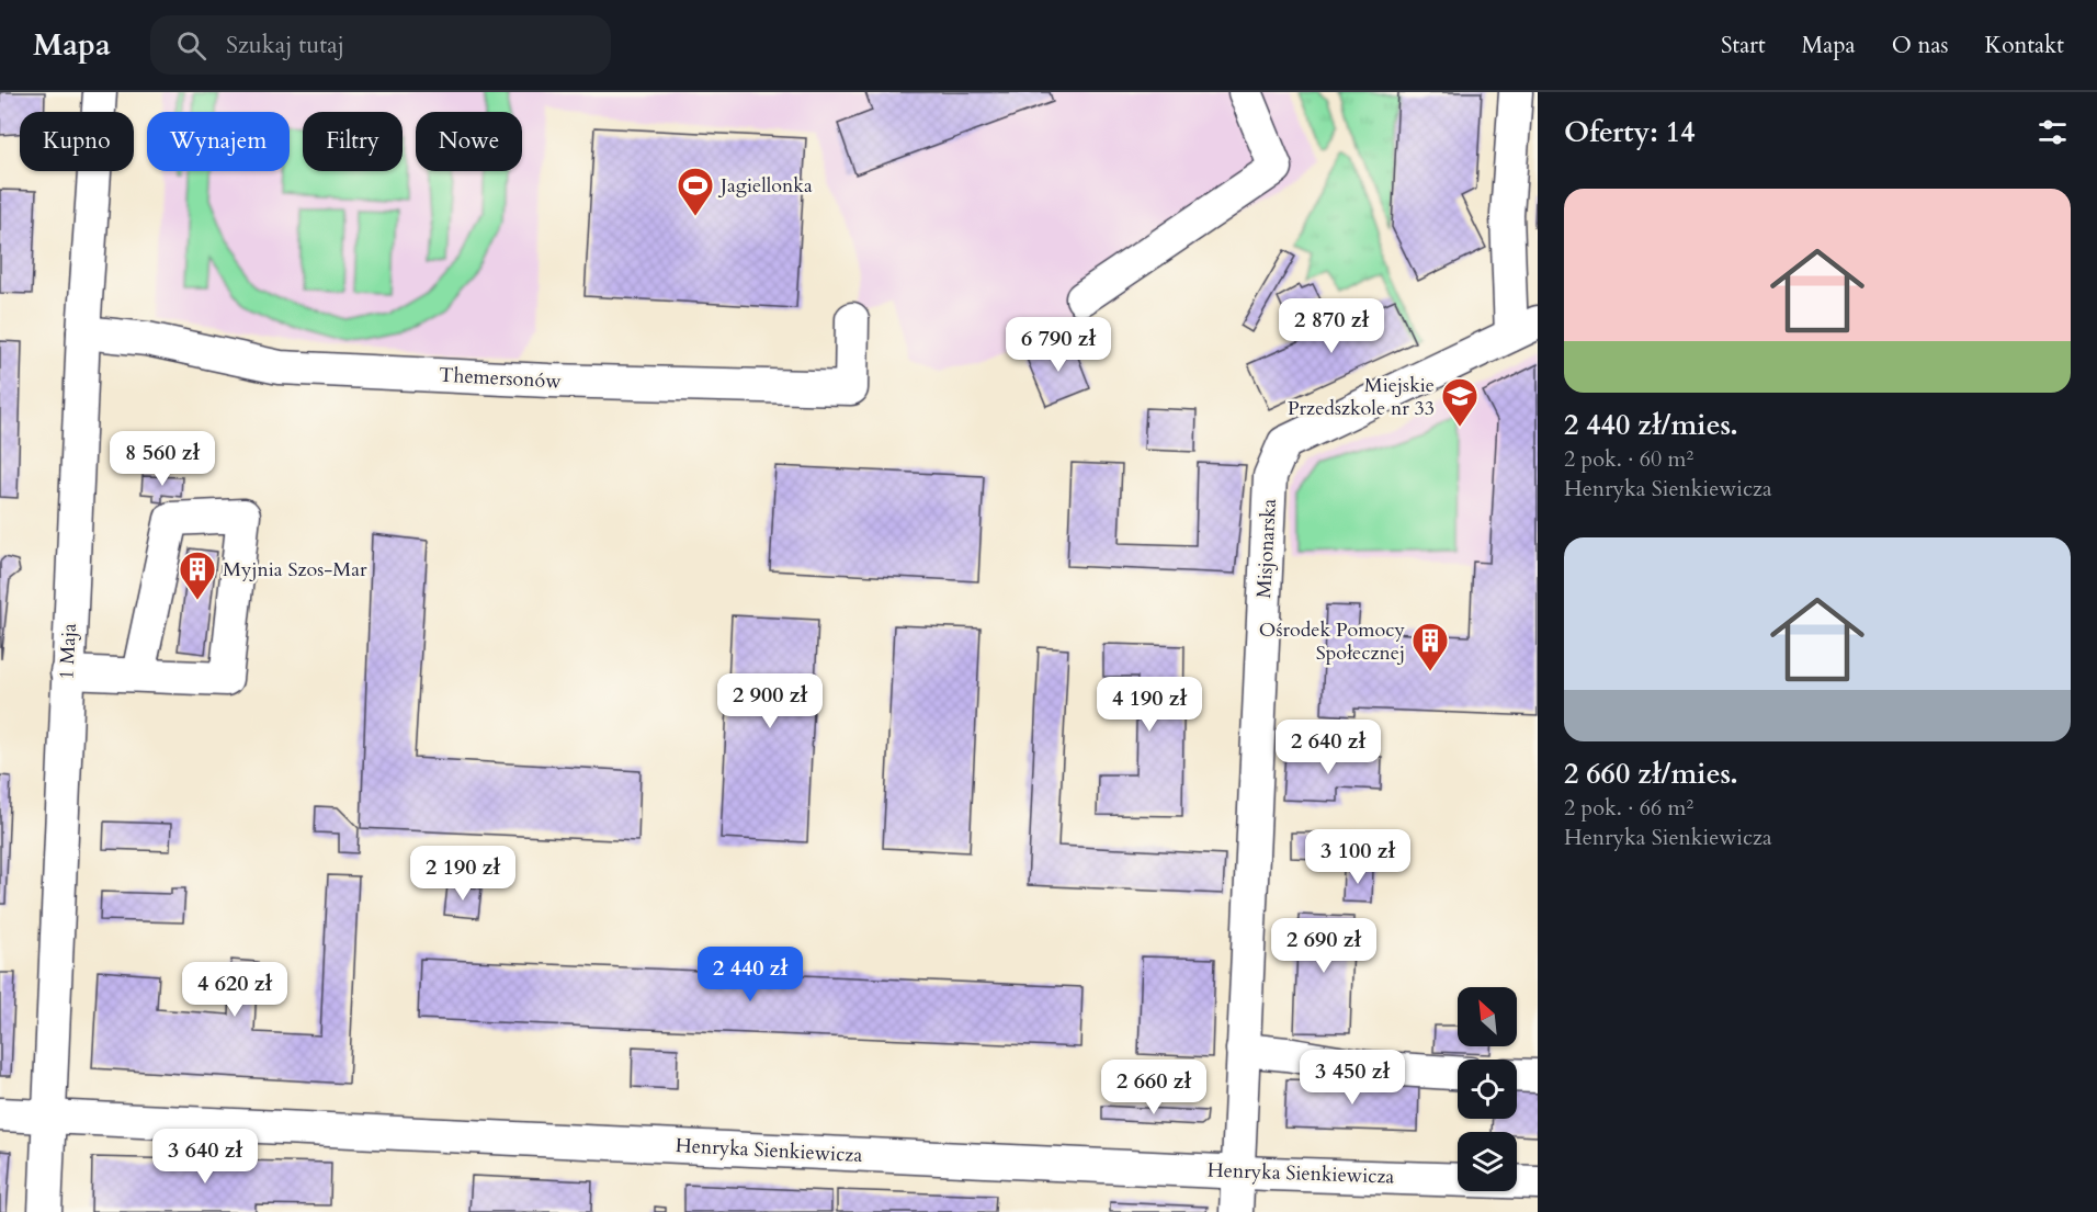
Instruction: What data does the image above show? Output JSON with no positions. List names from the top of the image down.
{
  "streets": {
    "street": [
      "Themersonów",
      "Misjonarska",
      "1 Maja",
      "Henryka Sienkiewicza"
    ]
  },
  "crossings": [
    ["Themersonów", "1 Maja"],
    ["Misjonarska", "Henryka Sienkiewicza"],
    ["1 Maja", "Henryka Sienkiewicza"]
  ],
  "places": {
    "sports": ["Jagiellonka"],
    "school or university": ["Miejskie Przedszkole nr 33"],
    "building": ["Myjnia Szos-Mar", "Ośrodek Pomocy Społecznej"]
  },
  "north": "top left",
  "page": {
    "header": "Mapa",
    "search": "Szukaj tutaj",
    "nav": [
      "Start",
      "Mapa",
      "O nas",
      "Kontakt"
    ],
    "heading": "Oferty: 14",
    "chip": [
      "Kupno",
      "Wynajem",
      "Filtry",
      "Nowe"
    ],
    "list": [
      {
        "name": "2 440 zł/mies.",
        "note": "2 pok. · 60 m² · Henryka Sienkiewicza"
      },
      {
        "name": "2 660 zł/mies.",
        "note": "2 pok. · 66 m² · Henryka Sienkiewicza"
      }
    ],
    "price": [
      "2 870 zł",
      "6 790 zł",
      "8 560 zł",
      "2 900 zł",
      "4 190 zł",
      "2 640 zł",
      "3 100 zł",
      "2 190 zł",
      "2 690 zł",
      "2 440 zł",
      "4 620 zł",
      "3 450 zł",
      "2 660 zł",
      "3 640 zł"
    ]
  }
}
